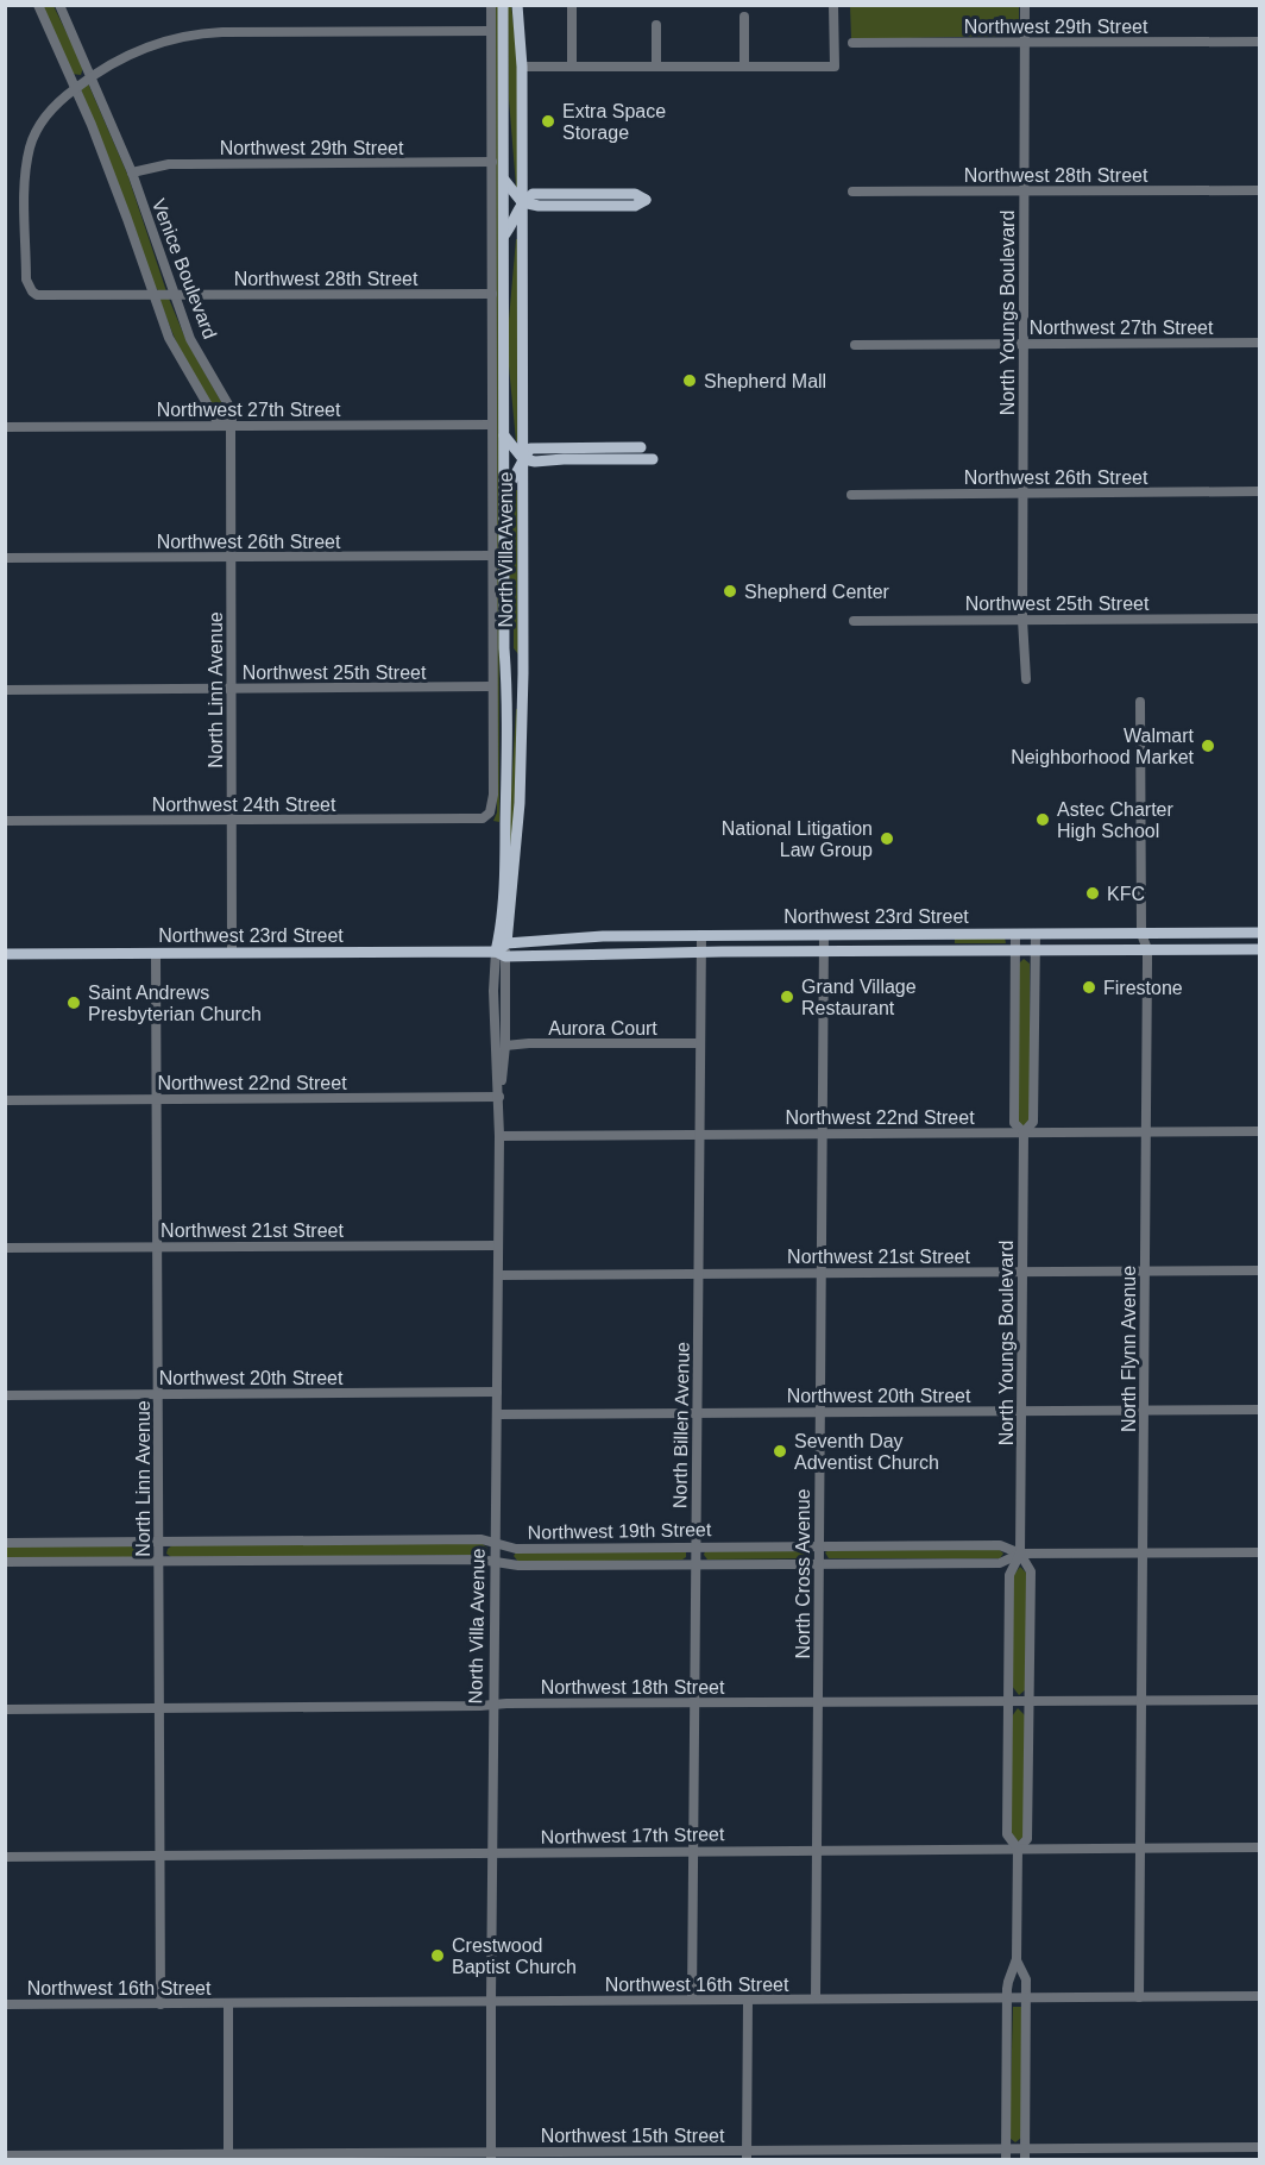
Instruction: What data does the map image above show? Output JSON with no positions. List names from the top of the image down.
{
  "streets": {
    "main road": ["North Villa Avenue", "Northwest 23rd Street"],
    "street": [
      "Northwest 29th Street",
      "Northwest 28th Street",
      "Venice Boulevard",
      "North Youngs Boulevard",
      "Northwest 27th Street",
      "Northwest 26th Street",
      "Northwest 25th Street",
      "North Linn Avenue",
      "Northwest 24th Street",
      "Aurora Court",
      "Northwest 22nd Street",
      "Northwest 21st Street",
      "North Flynn Avenue",
      "Northwest 20th Street",
      "North Billen Avenue",
      "Northwest 19th Street",
      "North Cross Avenue",
      "Northwest 18th Street",
      "Northwest 17th Street",
      "Northwest 16th Street",
      "Northwest 15th Street"
    ]
  },
  "crossings": [
    ["Northwest 29th Street", "Venice Boulevard"],
    ["Northwest 29th Street", "North Youngs Boulevard"],
    ["Northwest 29th Street", "North Villa Avenue"],
    ["Northwest 28th Street", "Venice Boulevard"],
    ["Northwest 28th Street", "North Youngs Boulevard"],
    ["Northwest 28th Street", "North Villa Avenue"],
    ["Venice Boulevard", "Northwest 27th Street"],
    ["Venice Boulevard", "North Linn Avenue"],
    ["North Youngs Boulevard", "Northwest 27th Street"],
    ["North Youngs Boulevard", "Northwest 26th Street"],
    ["North Youngs Boulevard", "Northwest 25th Street"],
    ["North Youngs Boulevard", "Northwest 23rd Street"],
    ["North Youngs Boulevard", "Northwest 22nd Street"],
    ["North Youngs Boulevard", "Northwest 21st Street"],
    ["North Youngs Boulevard", "Northwest 20th Street"],
    ["North Youngs Boulevard", "Northwest 19th Street"],
    ["North Youngs Boulevard", "Northwest 18th Street"],
    ["North Youngs Boulevard", "Northwest 17th Street"],
    ["North Youngs Boulevard", "Northwest 16th Street"],
    ["North Youngs Boulevard", "Northwest 15th Street"],
    ["Northwest 27th Street", "North Villa Avenue"],
    ["Northwest 27th Street", "North Linn Avenue"],
    ["Northwest 26th Street", "North Villa Avenue"],
    ["Northwest 26th Street", "North Linn Avenue"],
    ["North Villa Avenue", "Northwest 25th Street"],
    ["North Villa Avenue", "Northwest 24th Street"],
    ["North Villa Avenue", "Northwest 23rd Street"],
    ["North Villa Avenue", "Aurora Court"],
    ["North Villa Avenue", "Northwest 22nd Street"],
    ["North Villa Avenue", "Northwest 21st Street"],
    ["North Villa Avenue", "Northwest 20th Street"],
    ["North Villa Avenue", "Northwest 19th Street"],
    ["North Villa Avenue", "Northwest 18th Street"],
    ["North Villa Avenue", "Northwest 17th Street"],
    ["North Villa Avenue", "Northwest 16th Street"],
    ["North Villa Avenue", "Northwest 15th Street"],
    ["Northwest 25th Street", "North Linn Avenue"],
    ["North Linn Avenue", "Northwest 24th Street"],
    ["North Linn Avenue", "Northwest 23rd Street"],
    ["North Linn Avenue", "Northwest 22nd Street"],
    ["North Linn Avenue", "Northwest 21st Street"],
    ["North Linn Avenue", "Northwest 20th Street"],
    ["North Linn Avenue", "Northwest 19th Street"],
    ["North Linn Avenue", "Northwest 18th Street"],
    ["North Linn Avenue", "Northwest 17th Street"],
    ["North Linn Avenue", "Northwest 16th Street"],
    ["Northwest 23rd Street", "North Flynn Avenue"],
    ["Northwest 23rd Street", "North Billen Avenue"],
    ["Northwest 23rd Street", "North Cross Avenue"],
    ["Aurora Court", "North Billen Avenue"],
    ["Northwest 22nd Street", "North Flynn Avenue"],
    ["Northwest 22nd Street", "North Billen Avenue"],
    ["Northwest 22nd Street", "North Cross Avenue"],
    ["Northwest 21st Street", "North Flynn Avenue"],
    ["Northwest 21st Street", "North Billen Avenue"],
    ["Northwest 21st Street", "North Cross Avenue"],
    ["North Flynn Avenue", "Northwest 20th Street"],
    ["North Flynn Avenue", "Northwest 19th Street"],
    ["North Flynn Avenue", "Northwest 18th Street"],
    ["North Flynn Avenue", "Northwest 17th Street"],
    ["North Flynn Avenue", "Northwest 16th Street"],
    ["Northwest 20th Street", "North Billen Avenue"],
    ["Northwest 20th Street", "North Cross Avenue"],
    ["North Billen Avenue", "Northwest 19th Street"],
    ["North Billen Avenue", "Northwest 18th Street"],
    ["North Billen Avenue", "Northwest 17th Street"],
    ["North Billen Avenue", "Northwest 16th Street"],
    ["Northwest 19th Street", "North Cross Avenue"],
    ["North Cross Avenue", "Northwest 18th Street"],
    ["North Cross Avenue", "Northwest 17th Street"],
    ["North Cross Avenue", "Northwest 16th Street"]
  ],
  "places": [
    "Extra Space Storage",
    "Shepherd Mall",
    "Shepherd Center",
    "Walmart Neighborhood Market",
    "Astec Charter High School",
    "National Litigation Law Group",
    "KFC",
    "Firestone",
    "Grand Village Restaurant",
    "Saint Andrews Presbyterian Church",
    "Seventh Day Adventist Church",
    "Crestwood Baptist Church"
  ]
}
